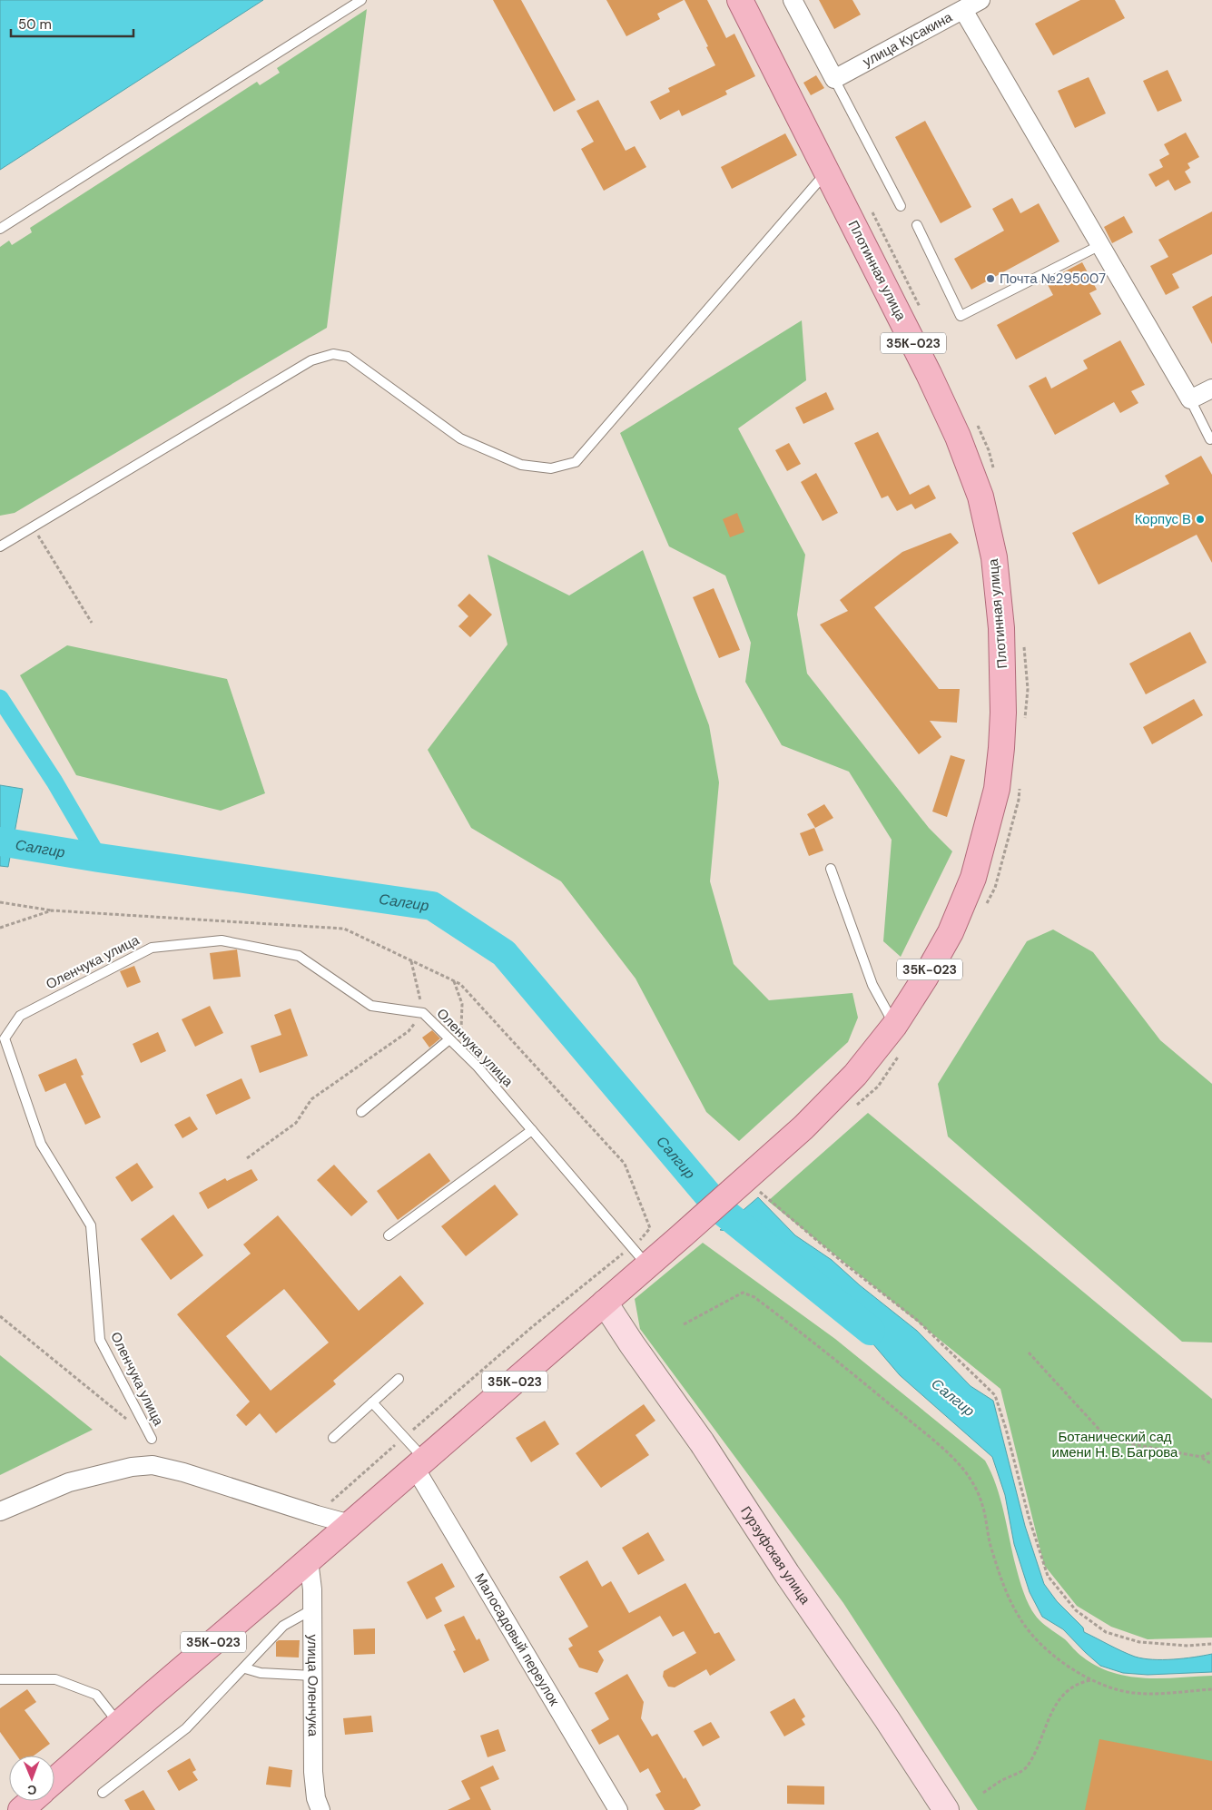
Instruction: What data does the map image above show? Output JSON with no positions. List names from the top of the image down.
{
  "streets": {
    "main road": ["Плотинная улица", "35К-023", "Гурзуфская улица"],
    "street": ["улица Кусакина", "Малосадовый переулок", "улица Оленчука"],
    "lane": ["Оленчука улица"]
  },
  "crossings": [
    ["Плотинная улица", "35К-023"],
    ["35К-023", "Оленчука улица"],
    ["35К-023", "Гурзуфская улица"],
    ["35К-023", "Малосадовый переулок"],
    ["35К-023", "улица Оленчука"]
  ],
  "water": ["Салгир"],
  "parks": ["Ботанический сад имени Н. В. Багрова"],
  "places": ["Почта №295007", "Корпус В"],
  "scale_bar": "50 m",
  "north": "bottom"
}
